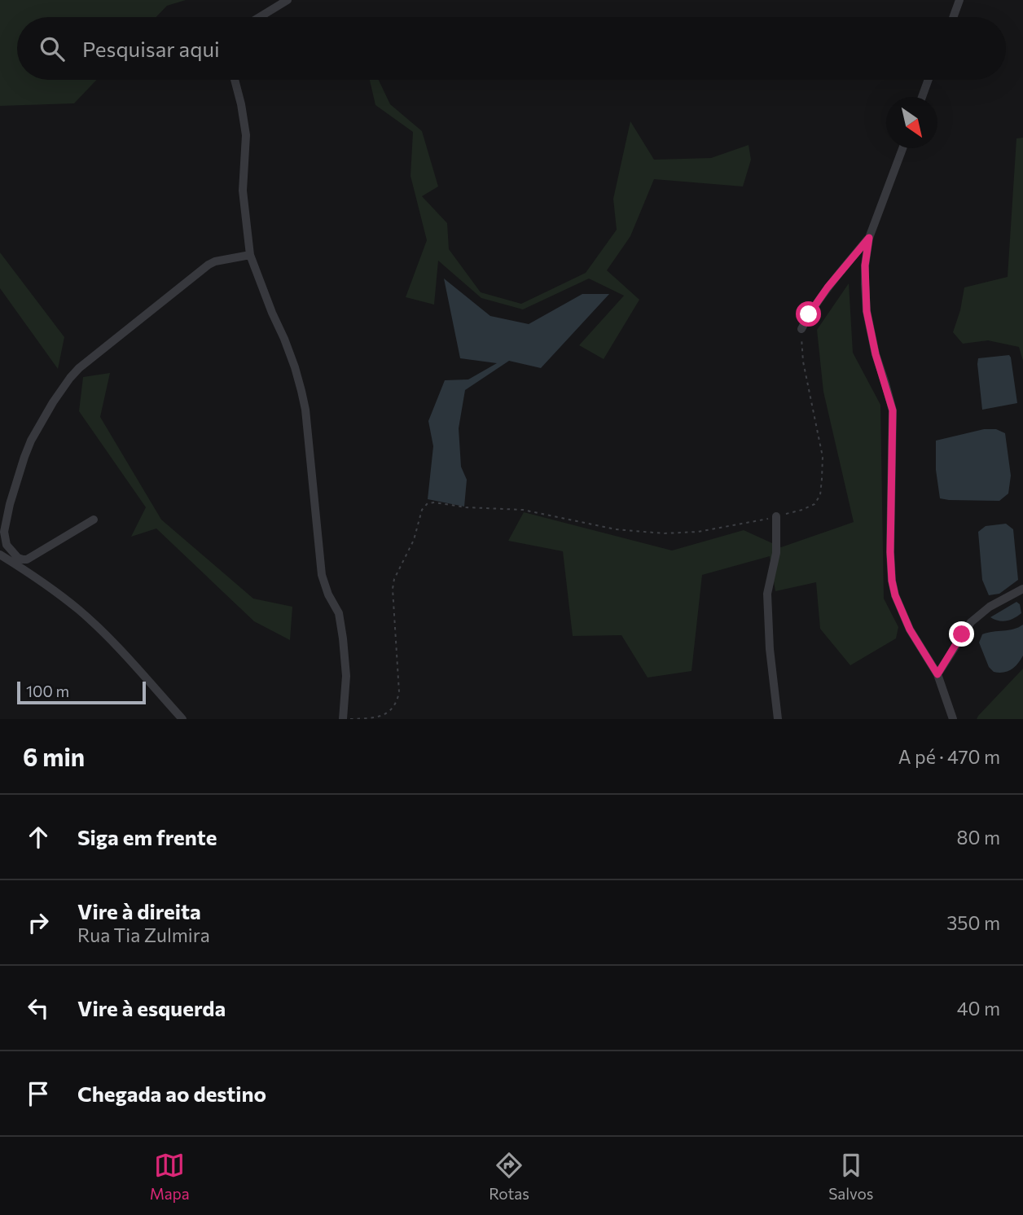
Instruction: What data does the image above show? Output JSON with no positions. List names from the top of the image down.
{
  "scale_bar": "100 m",
  "north": "bottom right",
  "page": {
    "search": "Pesquisar aqui",
    "scale": "100 m",
    "heading": ["6 min", "A pé · 470 m"],
    "list": [
      ["Siga em frente", "80 m"],
      ["Vire à direita", "Rua Tia Zulmira", "350 m"],
      ["Vire à esquerda", "40 m"],
      "Chegada ao destino"
    ],
    "nav": ["Mapa", "Rotas", "Salvos"]
  }
}
